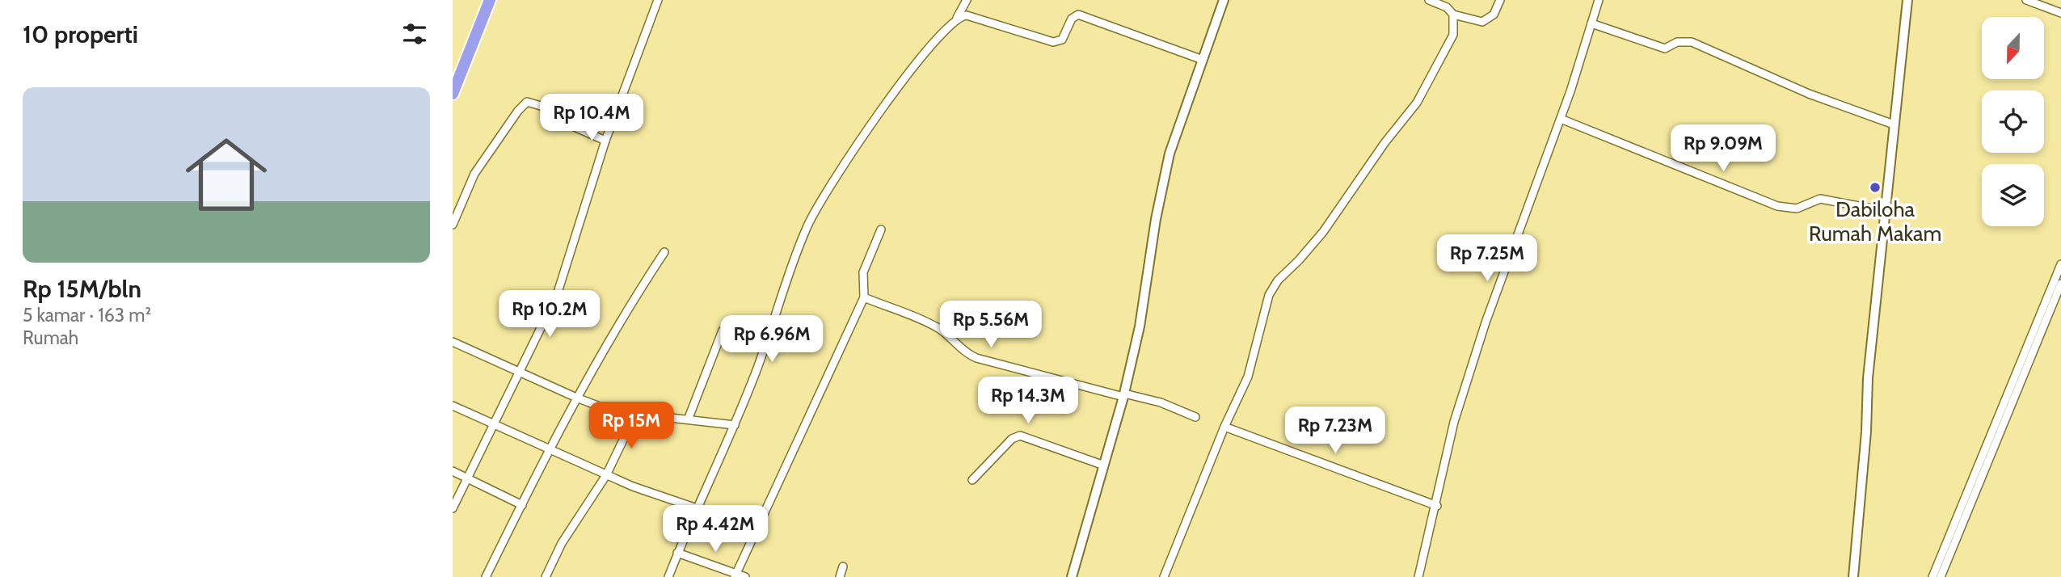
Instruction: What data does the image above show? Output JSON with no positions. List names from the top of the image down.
{
  "places": ["Dabiloha Rumah Makam"],
  "north": "bottom",
  "page": {
    "heading": "10 properti",
    "list": [
      {
        "name": "Rp 15M/bln",
        "note": "5 kamar · 163 m² · Rumah"
      }
    ],
    "price": [
      "Rp 10.4M",
      "Rp 9.09M",
      "Rp 7.25M",
      "Rp 10.2M",
      "Rp 5.56M",
      "Rp 6.96M",
      "Rp 14.3M",
      "Rp 15M",
      "Rp 7.23M",
      "Rp 4.42M"
    ]
  }
}
